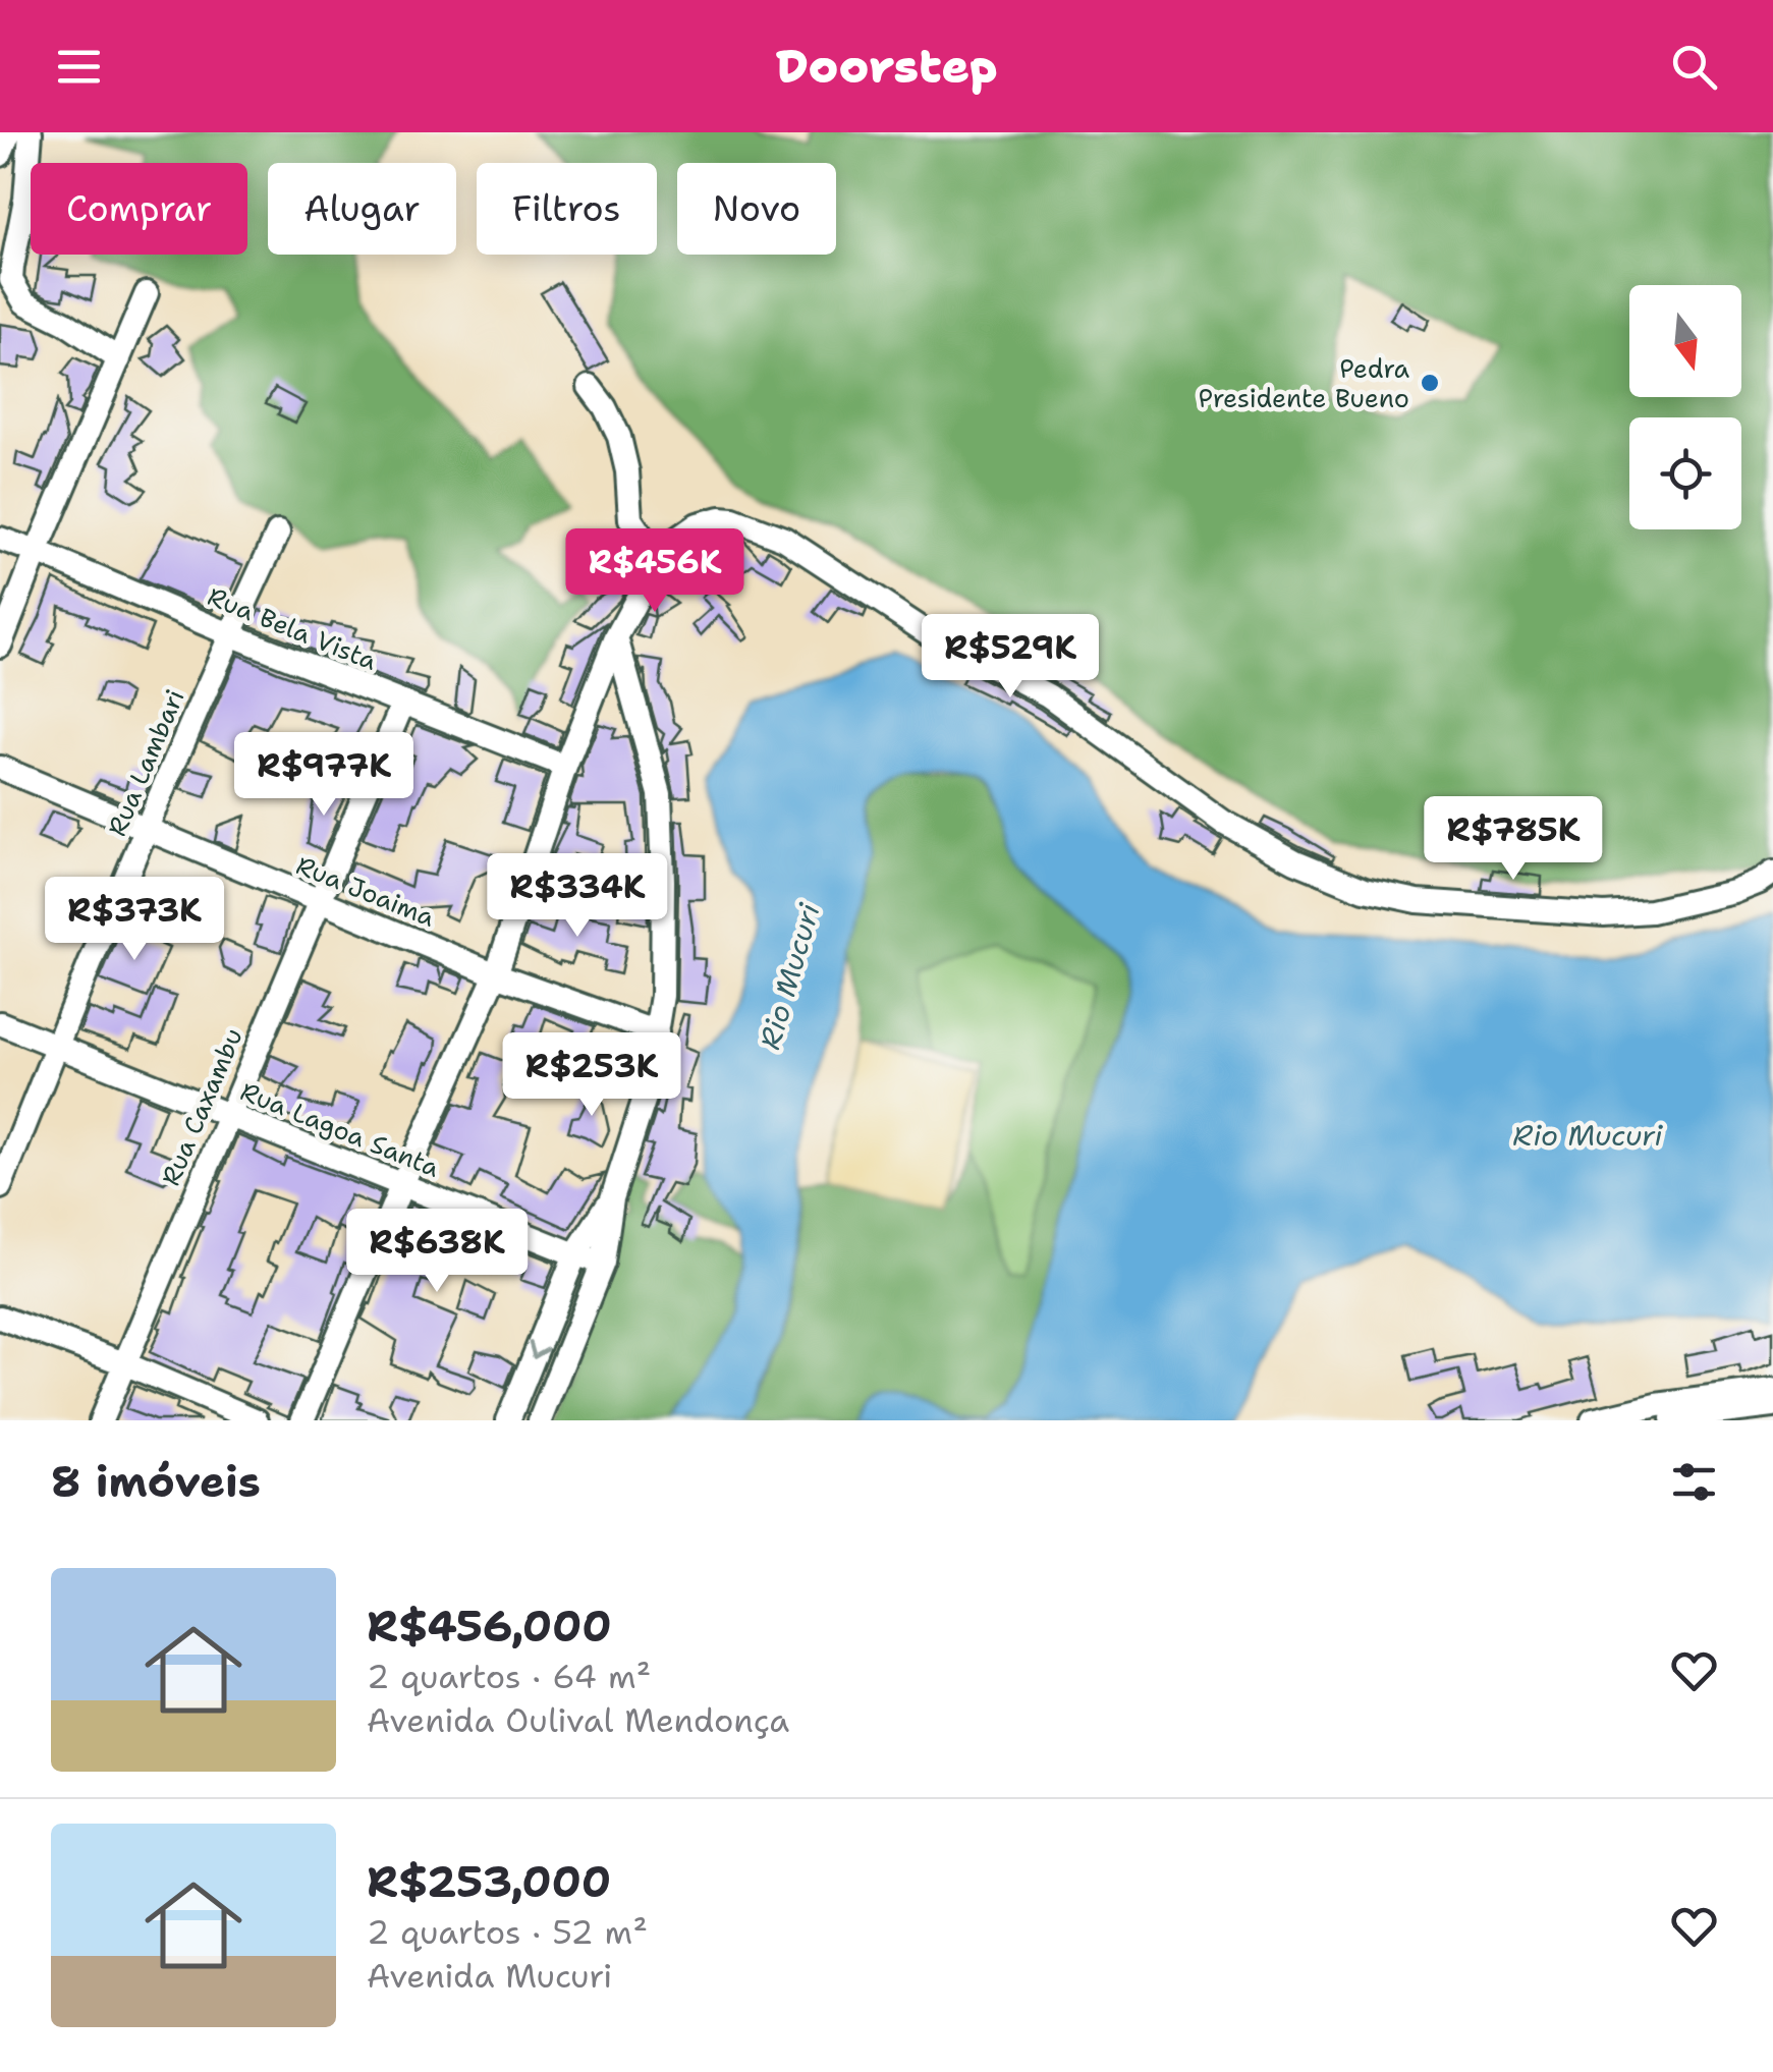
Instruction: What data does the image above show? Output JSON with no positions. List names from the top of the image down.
{
  "streets": {
    "street": [
      "Rua Bela Vista",
      "Rua Lambari",
      "Rua Joaima",
      "Rua Caxambu",
      "Rua Lagoa Santa"
    ]
  },
  "crossings": [
    ["Rua Bela Vista", "Rua Lambari"],
    ["Rua Bela Vista", "Rua Caxambu"],
    ["Rua Lambari", "Rua Joaima"],
    ["Rua Lambari", "Rua Lagoa Santa"],
    ["Rua Joaima", "Rua Caxambu"],
    ["Rua Caxambu", "Rua Lagoa Santa"]
  ],
  "water": ["Rio Mucuri"],
  "places": ["Pedra Presidente Bueno"],
  "north": "bottom",
  "page": {
    "header": "Doorstep",
    "chip": [
      "Comprar",
      "Alugar",
      "Filtros",
      "Novo"
    ],
    "price": [
      "R$456K",
      "R$529K",
      "R$977K",
      "R$785K",
      "R$334K",
      "R$373K",
      "R$253K",
      "R$638K"
    ],
    "heading": "8 imóveis",
    "list": [
      {
        "name": "R$456,000",
        "note": "2 quartos · 64 m² · Avenida Oulival Mendonça"
      },
      {
        "name": "R$253,000",
        "note": "2 quartos · 52 m² · Avenida Mucuri"
      }
    ]
  }
}
